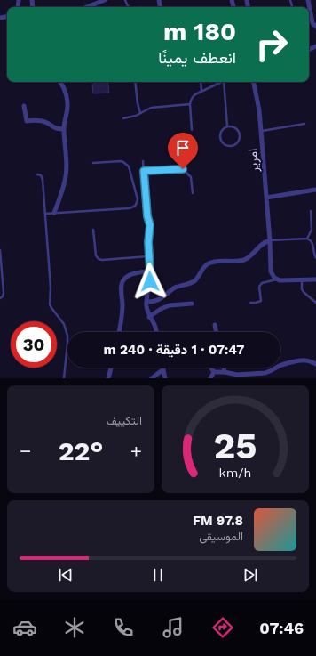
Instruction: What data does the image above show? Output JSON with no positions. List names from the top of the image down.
{
  "streets": {
    "street": ["امرير"]
  },
  "page": {
    "turn": ["180 m", "انعطف يمينًا"],
    "limit": "30",
    "trip": "07:47 · 1 دقيقة · 240 m",
    "tile": "التكييف",
    "heat": ["−", "22°", "+"],
    "song": ["97.8 FM", "الموسيقى"],
    "tabs": "07:46",
    "gauge": ["25", "km/h"]
  }
}
